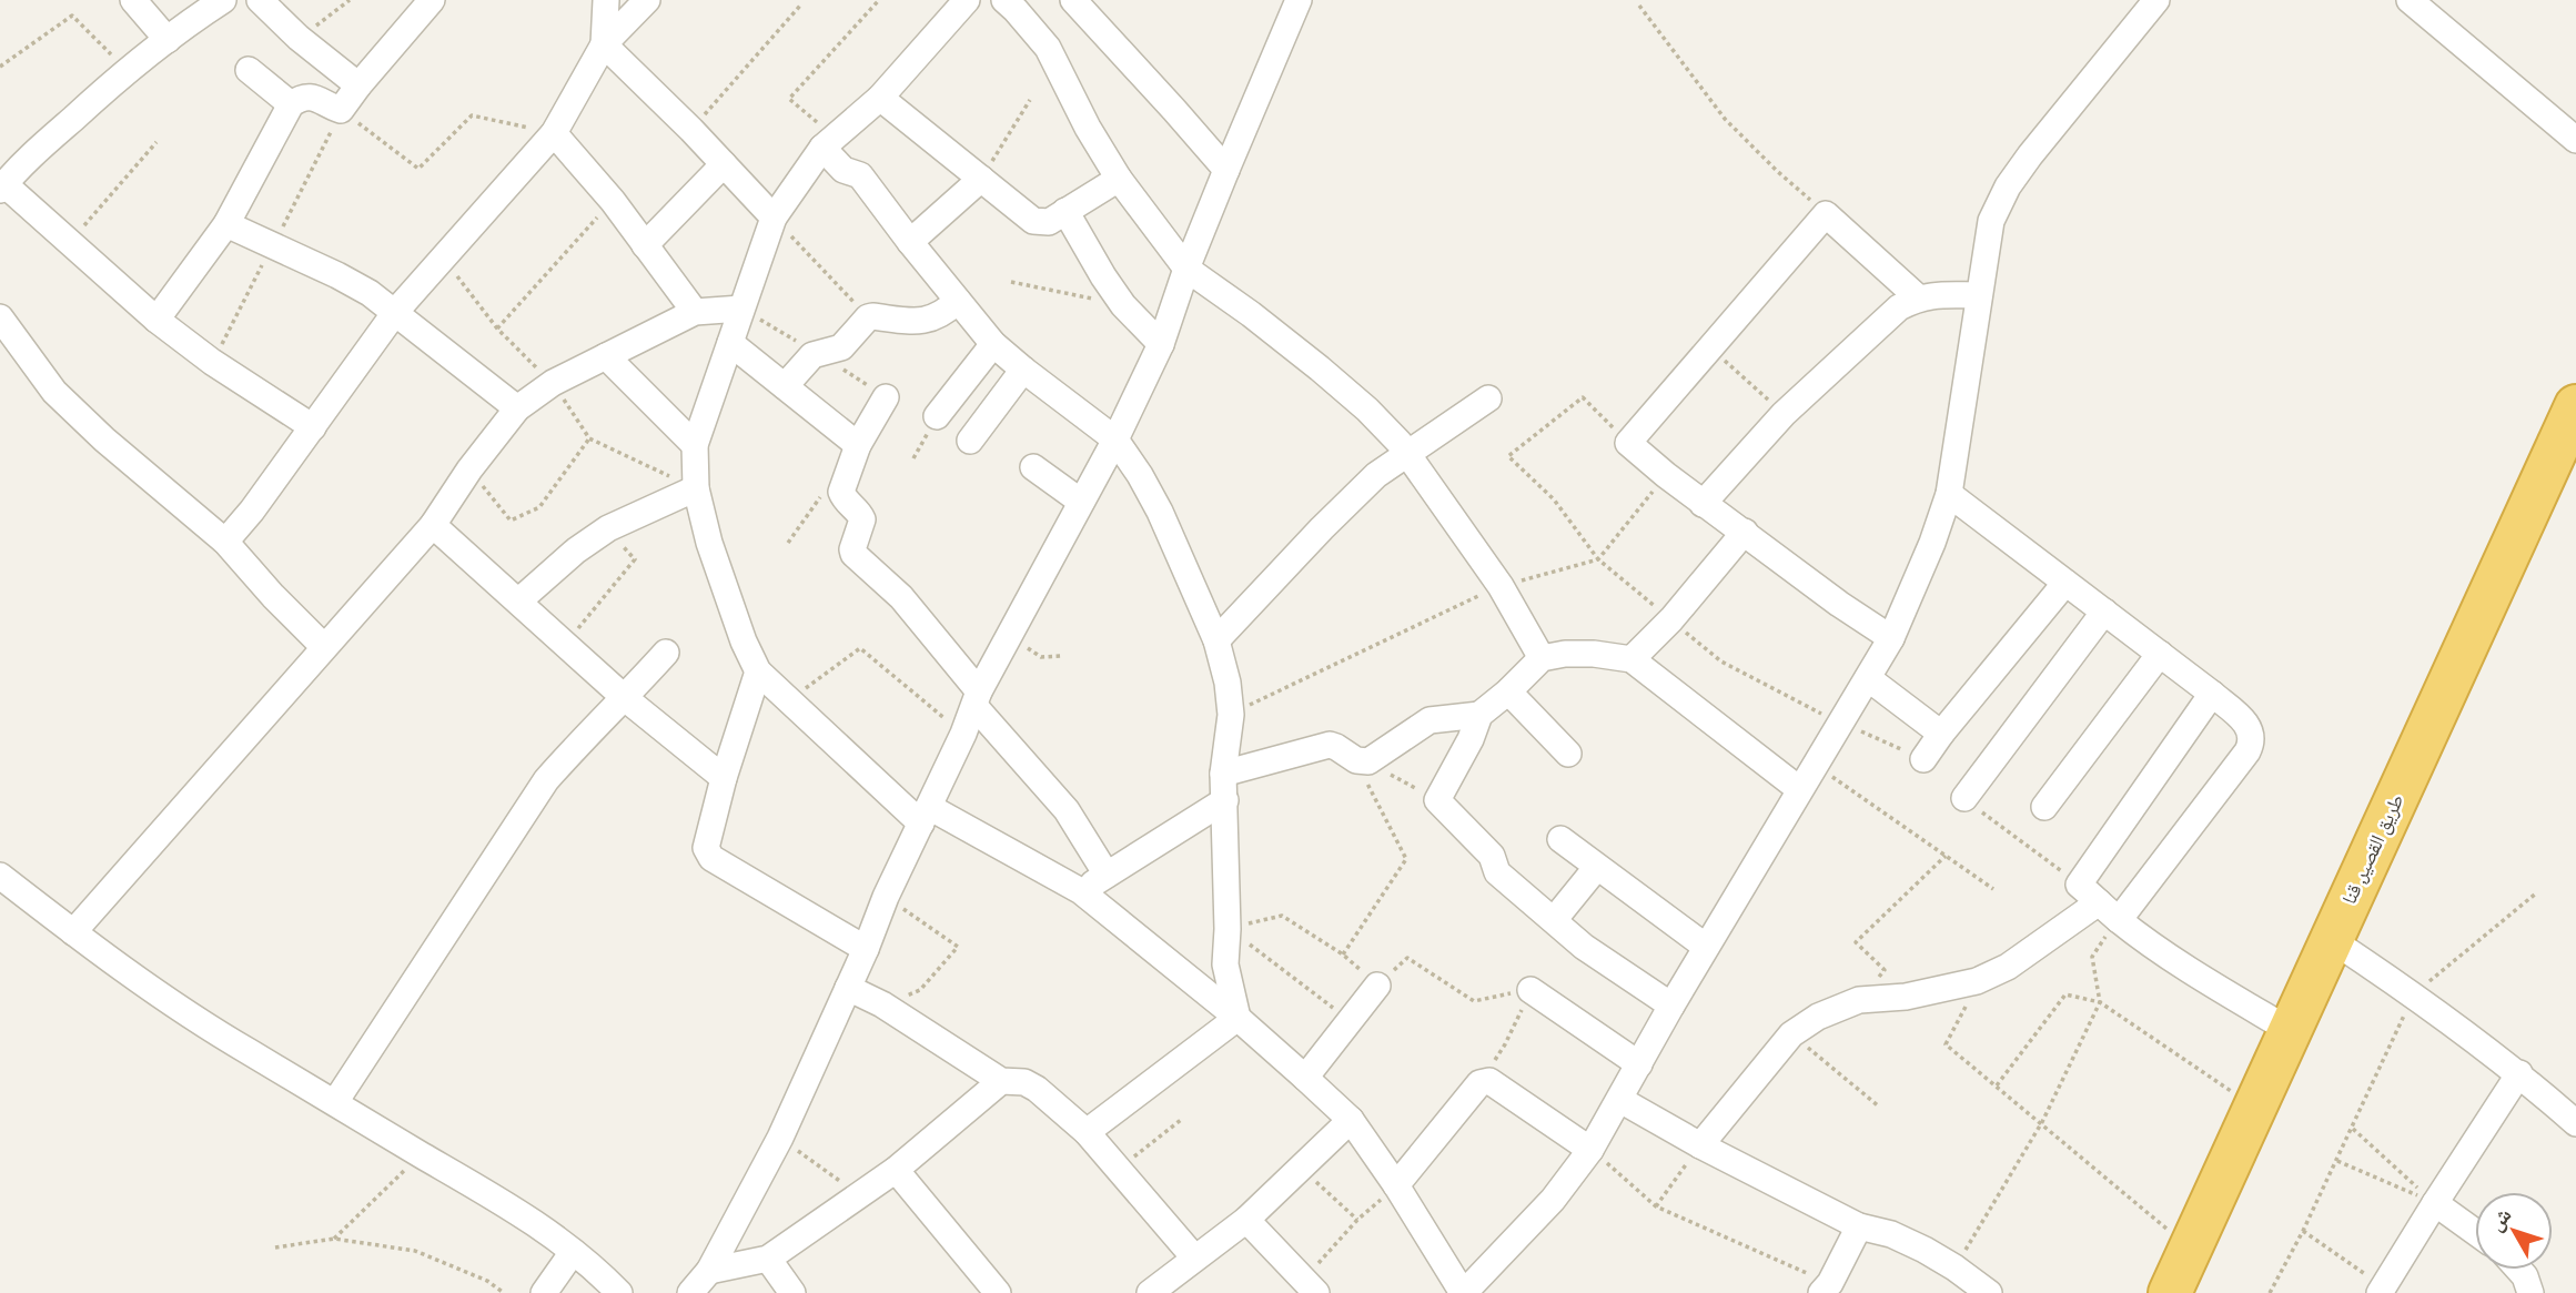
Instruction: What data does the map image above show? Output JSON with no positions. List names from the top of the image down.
{
  "streets": {
    "highway": ["طريق القصير, قنا"]
  },
  "north": "top left"
}
